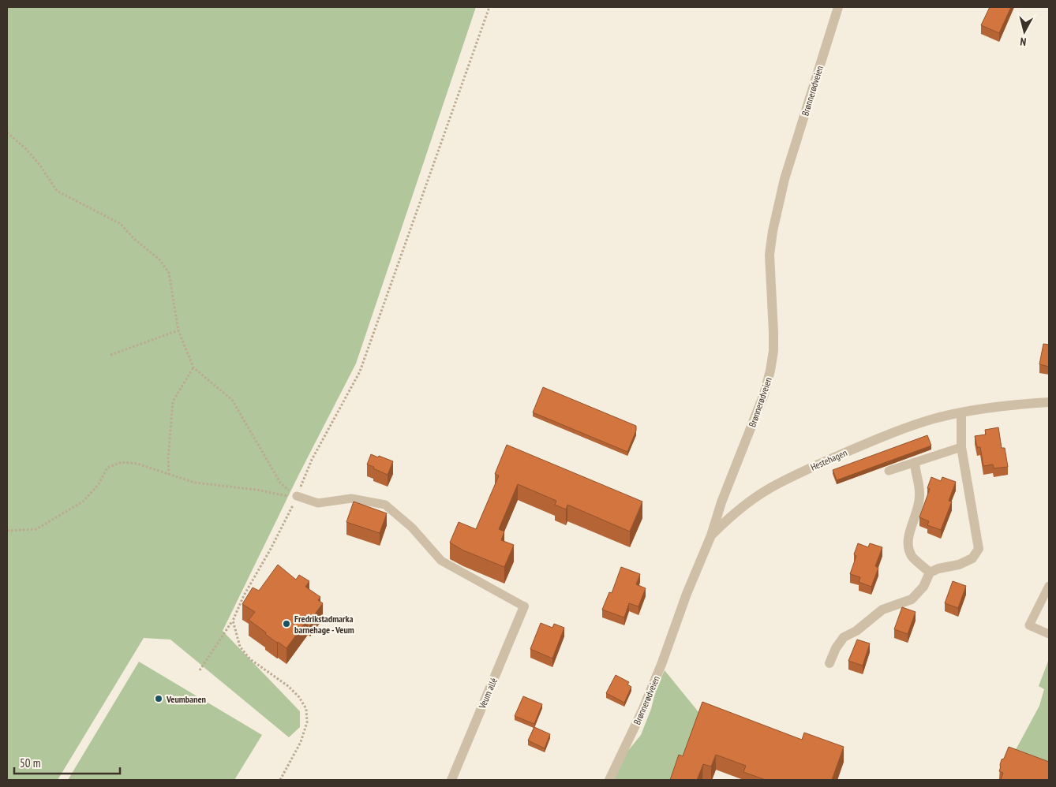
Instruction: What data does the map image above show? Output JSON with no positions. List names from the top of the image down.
{
  "streets": {
    "street": ["Brønnerødveien", "Hestehagen", "Veum allé"]
  },
  "crossings": [
    ["Brønnerødveien", "Hestehagen"]
  ],
  "places": ["Fredrikstadmarka barnehage - Veum", "Veumbanen"],
  "scale_bar": "50 m",
  "north": "bottom"
}
